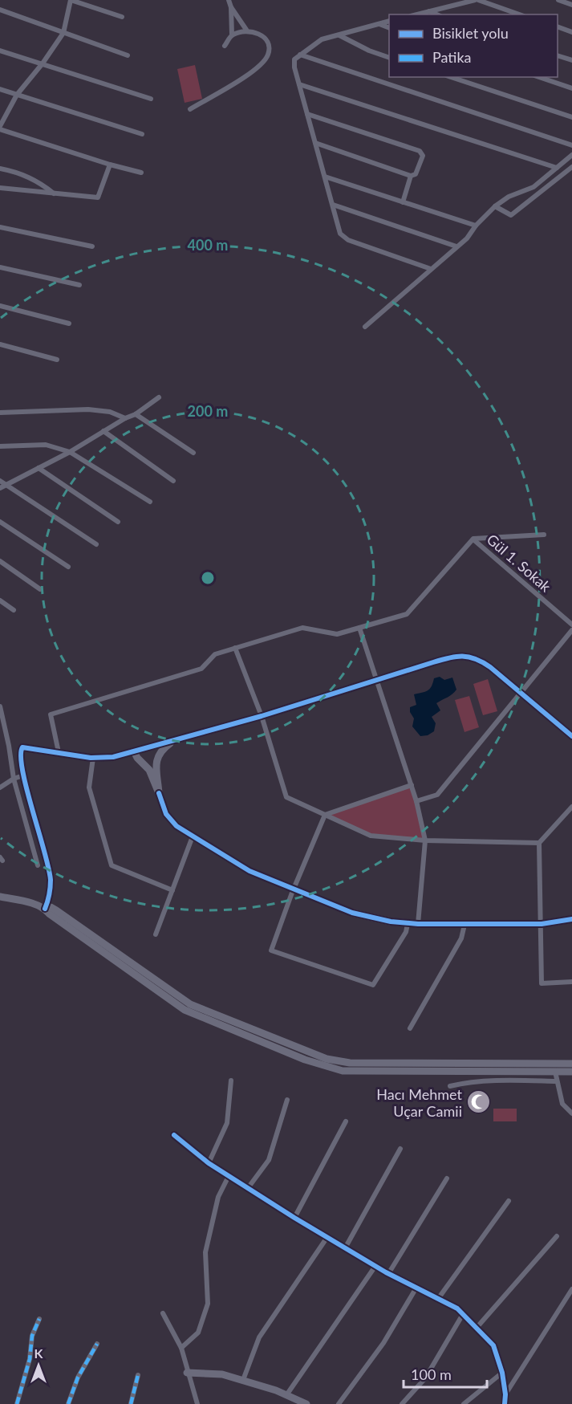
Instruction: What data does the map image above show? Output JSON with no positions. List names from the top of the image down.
{
  "streets": {
    "street": ["Gül 1. Sokak"]
  },
  "places": {
    "mosque": ["Hacı Mehmet Uçar Camii"]
  },
  "legend": ["Bisiklet yolu", "Patika"],
  "scale_bar": "100 m",
  "north": "top",
  "rings": ["400 m", "200 m"]
}
